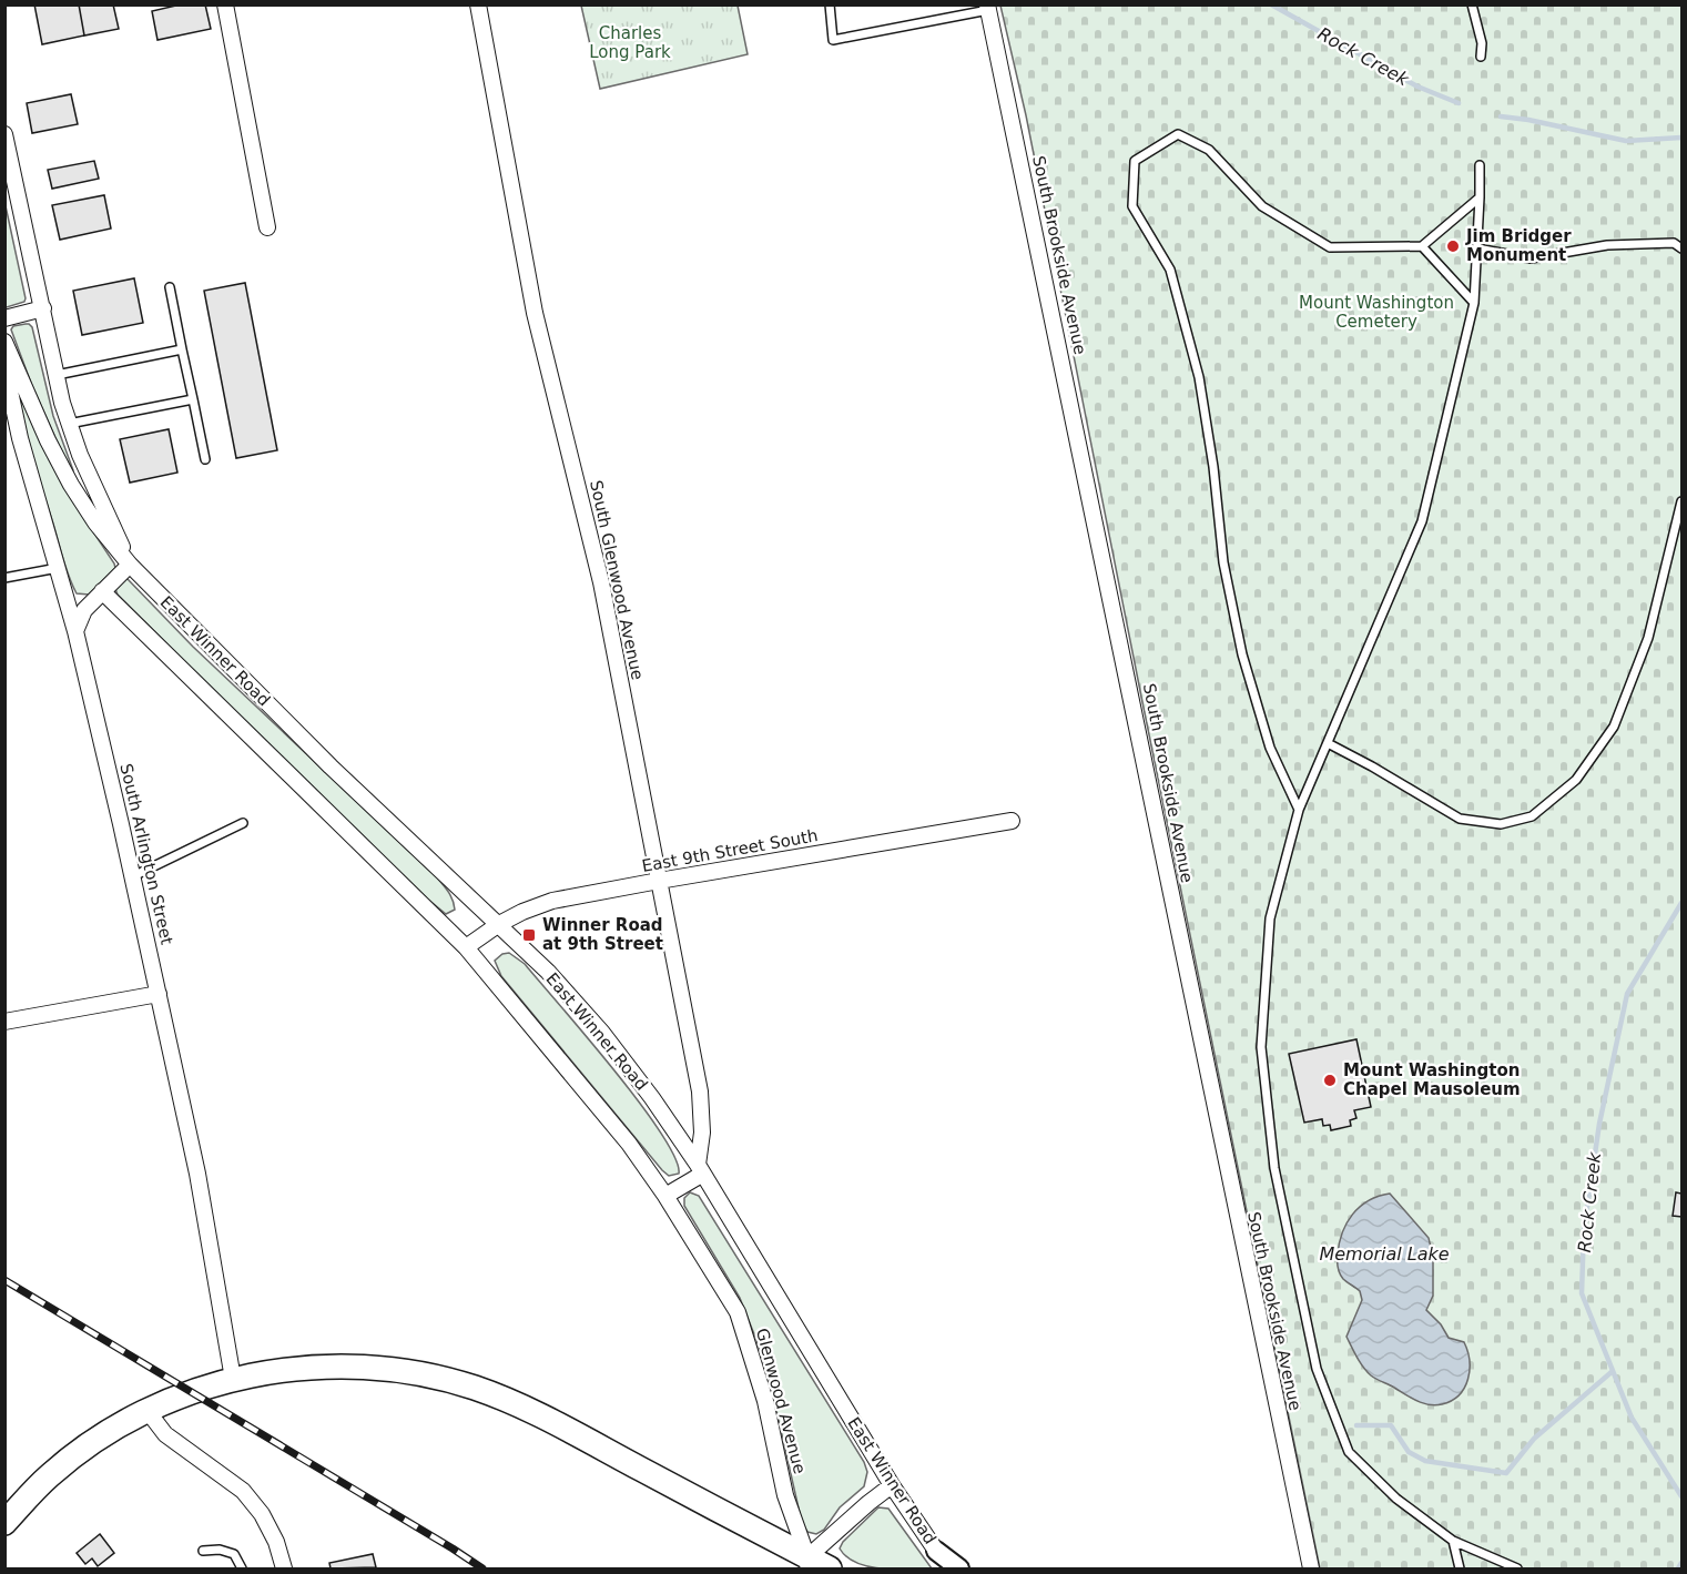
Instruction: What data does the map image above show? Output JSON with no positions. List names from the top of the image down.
{
  "streets": {
    "street": [
      "South Brookside Avenue",
      "South Glenwood Avenue",
      "East Winner Road",
      "East 9th Street South",
      "South Arlington Street",
      "Glenwood Avenue"
    ]
  },
  "crossings": [
    ["South Glenwood Avenue", "East Winner Road"],
    ["South Glenwood Avenue", "East 9th Street South"],
    ["East Winner Road", "East 9th Street South"]
  ],
  "water": ["Rock Creek", "Memorial Lake"],
  "parks": ["Charles Long Park", "Mount Washington Cemetery"],
  "places": {
    "other": ["Jim Bridger Monument", "Mount Washington Chapel Mausoleum"],
    "transit": ["Winner Road at 9th Street"]
  }
}
